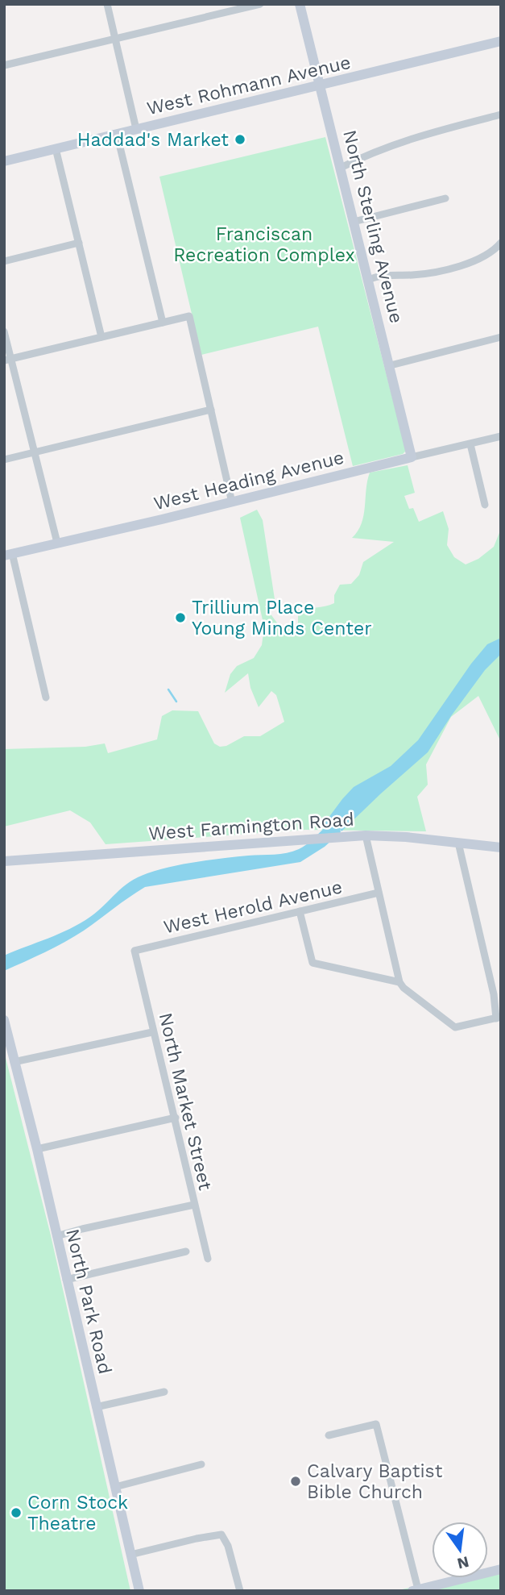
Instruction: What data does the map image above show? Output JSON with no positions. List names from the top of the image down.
{
  "streets": {
    "street": [
      "West Rohmann Avenue",
      "North Sterling Avenue",
      "West Heading Avenue",
      "West Farmington Road",
      "West Herold Avenue",
      "North Market Street",
      "North Park Road"
    ]
  },
  "crossings": [
    ["West Rohmann Avenue", "North Sterling Avenue"],
    ["North Sterling Avenue", "West Heading Avenue"],
    ["West Herold Avenue", "North Market Street"]
  ],
  "parks": ["Franciscan Recreation Complex"],
  "places": [
    "Haddad's Market",
    "Trillium Place Young Minds Center",
    "Calvary Baptist Bible Church",
    "Corn Stock Theatre"
  ],
  "north": "bottom"
}
